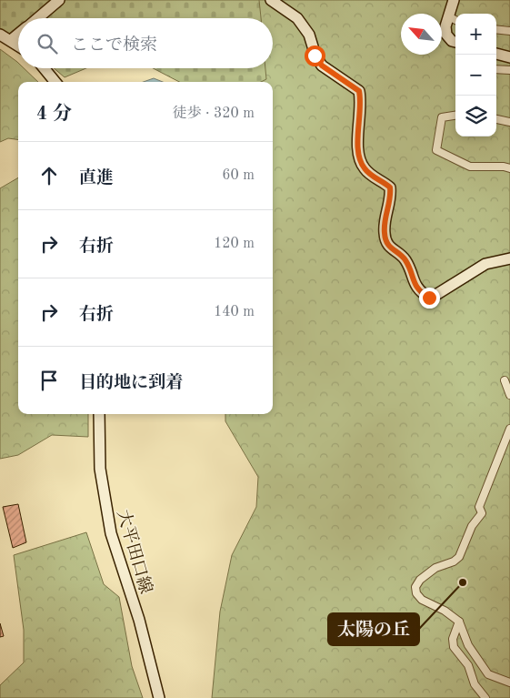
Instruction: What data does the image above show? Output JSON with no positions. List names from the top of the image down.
{
  "streets": {
    "street": ["大平田口線"]
  },
  "places": ["太陽の丘"],
  "north": "top left",
  "page": {
    "map_buttons": ["+", "−"],
    "search": "ここで検索",
    "heading": ["4 分", "徒歩 · 320 m"],
    "list": [
      ["直進", "60 m"],
      ["右折", "120 m"],
      ["右折", "140 m"],
      "目的地に到着"
    ]
  }
}
